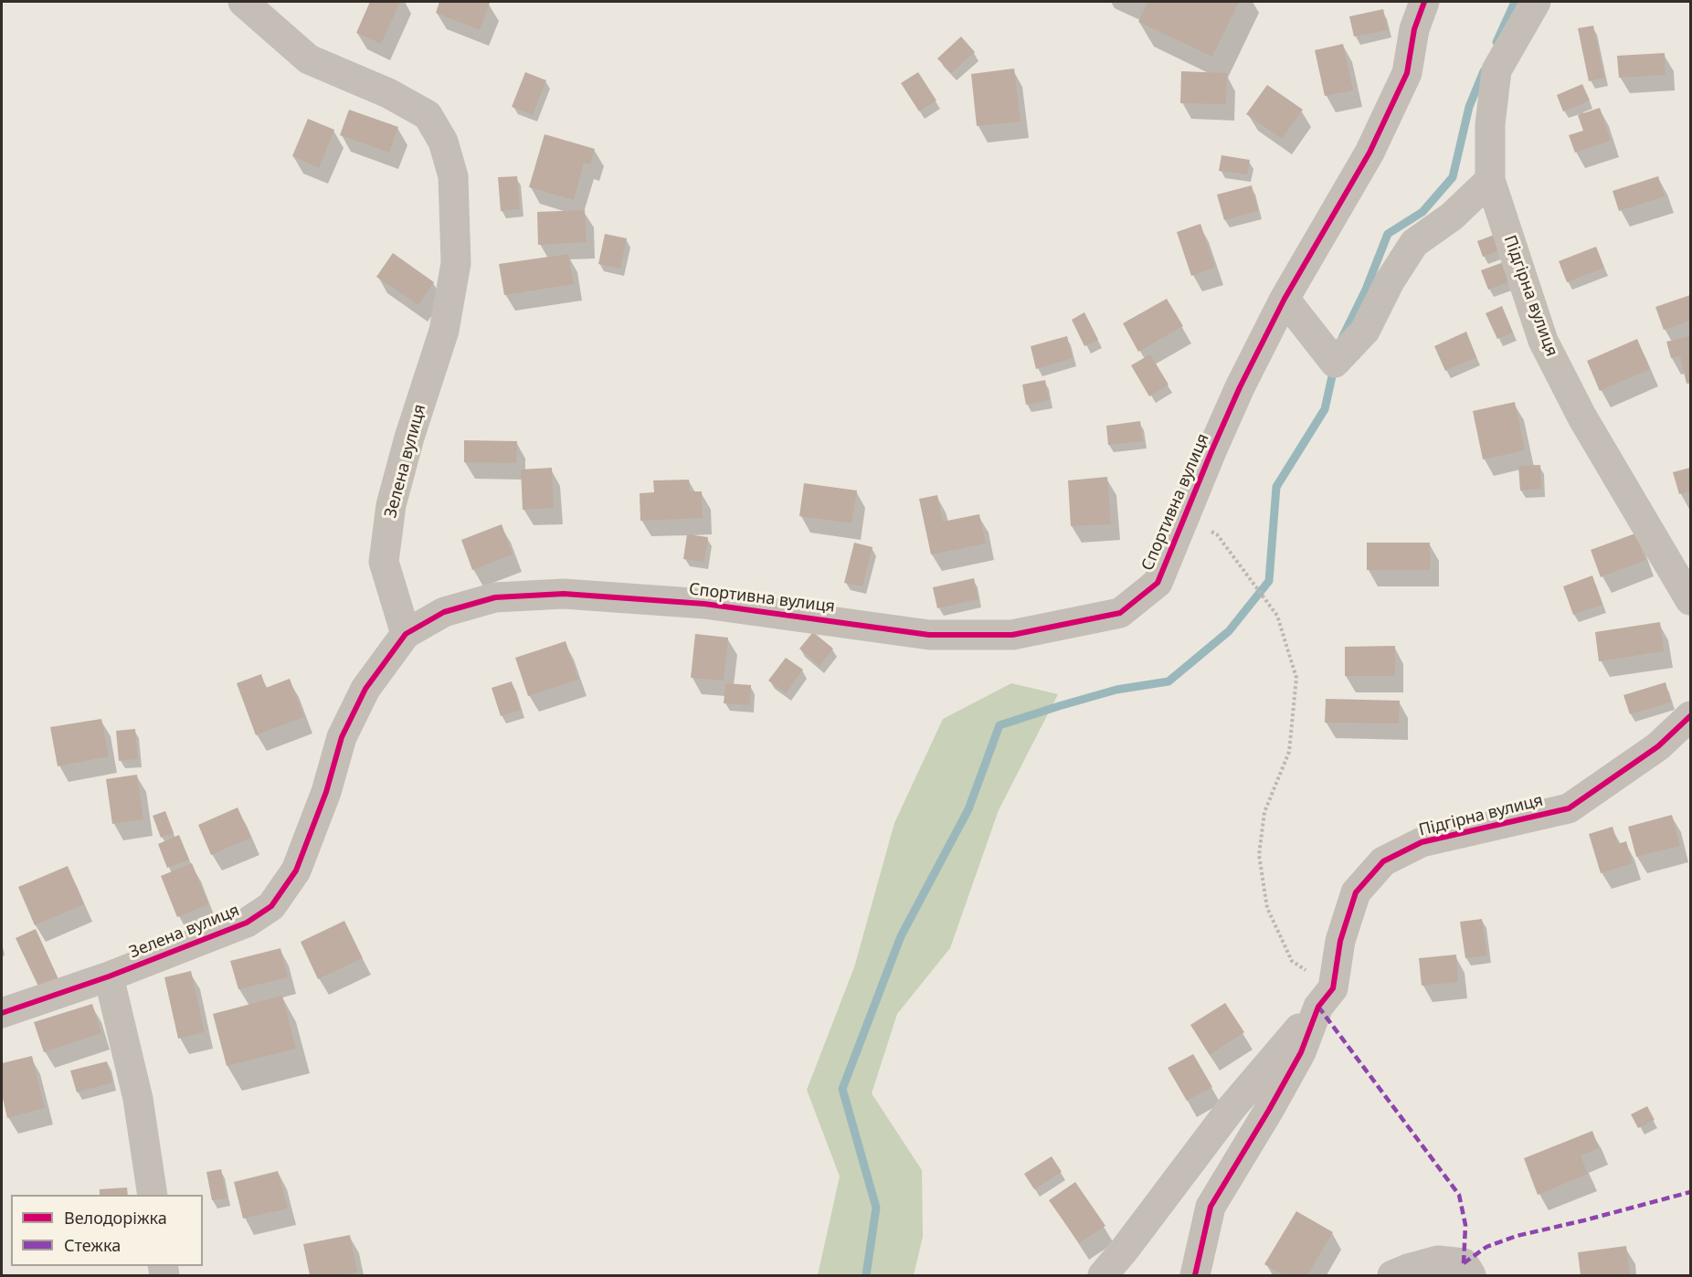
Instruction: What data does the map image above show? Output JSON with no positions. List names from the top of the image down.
{
  "streets": {
    "street": ["Підгірна вулиця", "Зелена вулиця", "Спортивна вулиця"]
  },
  "crossings": [
    ["Зелена вулиця", "Спортивна вулиця"]
  ],
  "legend": ["Велодоріжка", "Стежка"]
}
